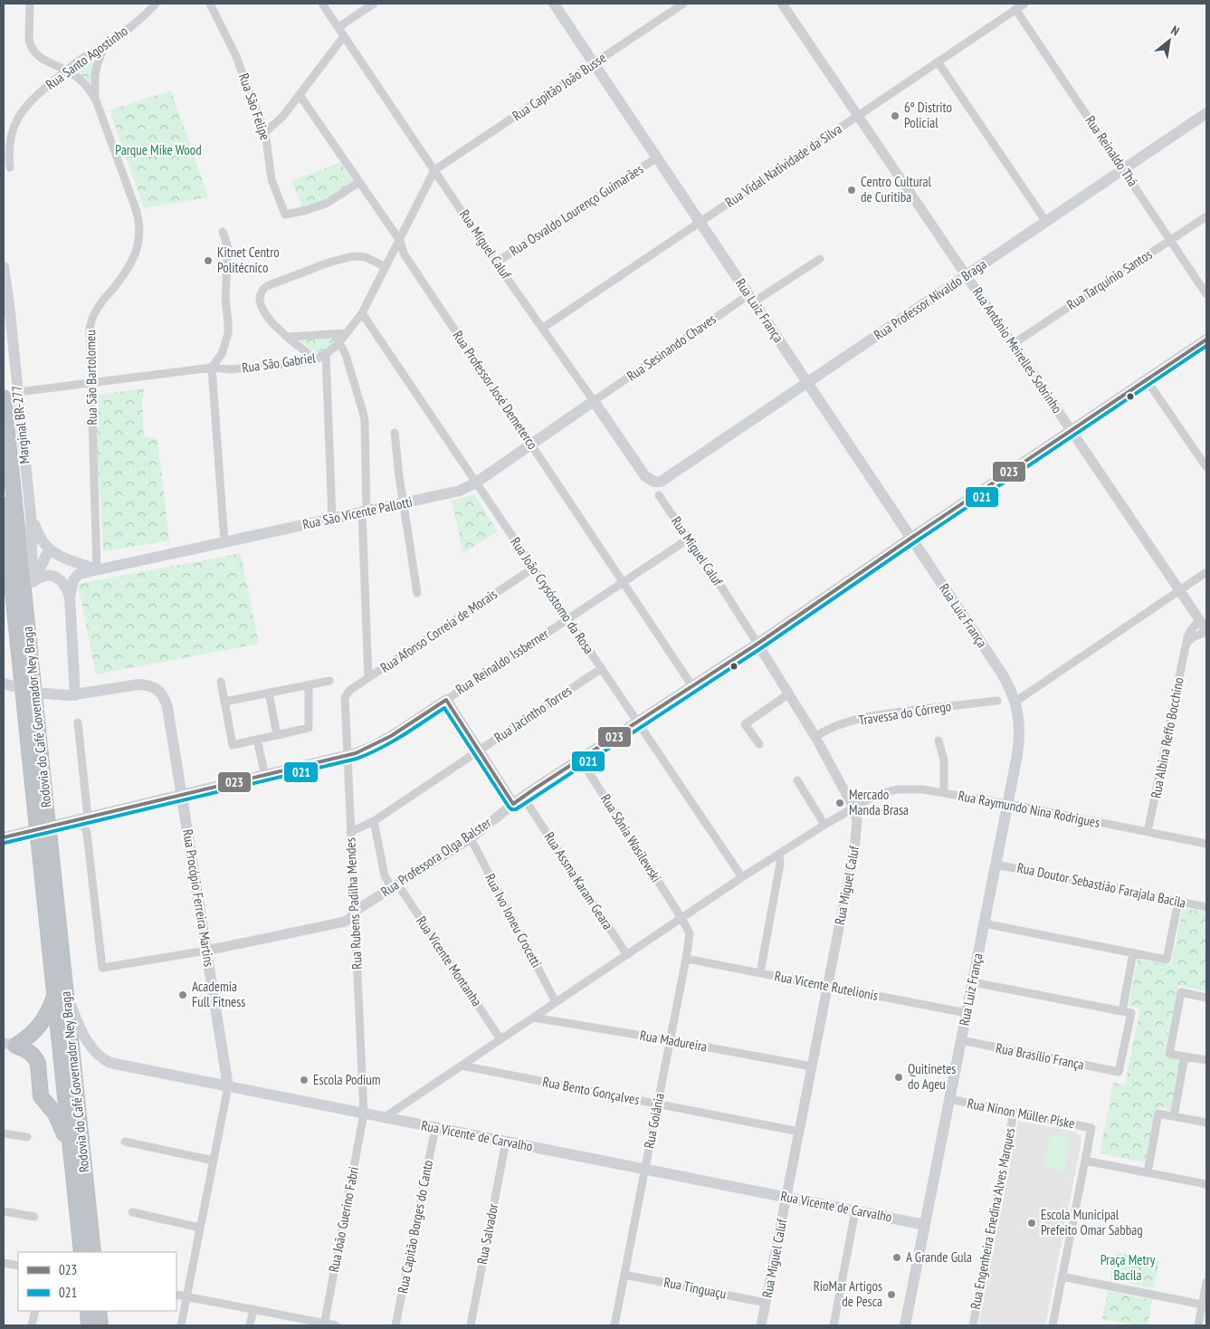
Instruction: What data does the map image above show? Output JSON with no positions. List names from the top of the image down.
{
  "streets": {
    "highway": ["Rodovia do Café Governador Ney Braga"],
    "main road": [
      "Rua Miguel Caluf",
      "Rua Professor Nivaldo Braga",
      "Rua Luiz França",
      "Marginal BR-277",
      "Rua São Vicente Pallotti",
      "Rua Reinaldo Issberner",
      "Rua Professora Olga Balster",
      "Rua Procópio Ferreira Martins",
      "Rua Vicente de Carvalho"
    ],
    "street": [
      "Rua Santo Agostinho",
      "Rua Capitão João Busse",
      "Rua São Felipe",
      "Rua Reinaldo Thá",
      "Rua Vidal Natividade da Silva",
      "Rua Osvaldo Lourenço Guimarães",
      "Rua Tarquínio Santos",
      "Rua Sesinando Chaves",
      "Rua Antônio Meirelles Sobrinho",
      "Rua São Gabriel",
      "Rua São Bartolomeu",
      "Rua Professor José Demeterco",
      "Rua João Crysóstomo da Rosa",
      "Rua Afonso Correia de Morais",
      "Travessa do Córrego",
      "Rua Jacintho Torres",
      "Rua Albina Reffo Bocchino",
      "Rua Raymundo Nina Rodrigues",
      "Rua Sônia Wasilewski",
      "Rua Assma Karam Geara",
      "Rua Doutor Sebastião Farajala Bacila",
      "Rua Rubens Padilha Mendes",
      "Rua Ivo Ioneu Crocetti",
      "Rua Vicente Montanha",
      "Rua Vicente Rutelionis",
      "Rua Madureira",
      "Rua Brasílio França",
      "Rua Bento Gonçalves",
      "Rua Ninon Müller Piske",
      "Rua Goiânia",
      "Rua Engenheira Enedina Alves Marques",
      "Rua João Guerino Fabri",
      "Rua Capitão Borges do Canto",
      "Rua Salvador",
      "Rua Tinguaçu"
    ]
  },
  "crossings": [
    ["Rua Santo Agostinho", "Rua São Bartolomeu"],
    ["Rua Capitão João Busse", "Rua Miguel Caluf"],
    ["Rua Capitão João Busse", "Rua Luiz França"],
    ["Rua Capitão João Busse", "Rua São Gabriel"],
    ["Rua São Felipe", "Rua Professor José Demeterco"],
    ["Rua Reinaldo Thá", "Rua Vidal Natividade da Silva"],
    ["Rua Reinaldo Thá", "Rua Tarquínio Santos"],
    ["Rua Reinaldo Thá", "Rua Professor Nivaldo Braga"],
    ["Rua Vidal Natividade da Silva", "Rua Miguel Caluf"],
    ["Rua Vidal Natividade da Silva", "Rua Luiz França"],
    ["Rua Vidal Natividade da Silva", "Rua Antônio Meirelles Sobrinho"],
    ["Rua Osvaldo Lourenço Guimarães", "Rua Miguel Caluf"],
    ["Rua Osvaldo Lourenço Guimarães", "Rua Luiz França"],
    ["Rua Miguel Caluf", "Rua Professor Nivaldo Braga"],
    ["Rua Miguel Caluf", "Rua Sesinando Chaves"],
    ["Rua Miguel Caluf", "Rua São Gabriel"],
    ["Rua Miguel Caluf", "Rua São Vicente Pallotti"],
    ["Rua Miguel Caluf", "Rua Reinaldo Issberner"],
    ["Rua Miguel Caluf", "Travessa do Córrego"],
    ["Rua Miguel Caluf", "Rua Raymundo Nina Rodrigues"],
    ["Rua Miguel Caluf", "Rua Professora Olga Balster"],
    ["Rua Miguel Caluf", "Rua Vicente Rutelionis"],
    ["Rua Miguel Caluf", "Rua Madureira"],
    ["Rua Miguel Caluf", "Rua Bento Gonçalves"],
    ["Rua Miguel Caluf", "Rua Vicente de Carvalho"],
    ["Rua Miguel Caluf", "Rua Tinguaçu"],
    ["Rua Tarquínio Santos", "Rua Antônio Meirelles Sobrinho"],
    ["Rua Professor Nivaldo Braga", "Rua Luiz França"],
    ["Rua Professor Nivaldo Braga", "Rua Antônio Meirelles Sobrinho"],
    ["Rua Luiz França", "Rua Sesinando Chaves"],
    ["Rua Luiz França", "Rua Raymundo Nina Rodrigues"],
    ["Rua Luiz França", "Rua Professora Olga Balster"],
    ["Rua Luiz França", "Rua Doutor Sebastião Farajala Bacila"],
    ["Rua Luiz França", "Rua Vicente Rutelionis"],
    ["Rua Luiz França", "Rua Brasílio França"],
    ["Rua Luiz França", "Rua Ninon Müller Piske"],
    ["Rua Luiz França", "Rua Vicente de Carvalho"],
    ["Rua Sesinando Chaves", "Rua São Vicente Pallotti"],
    ["Rua Antônio Meirelles Sobrinho", "Rua Albina Reffo Bocchino"],
    ["Rua Antônio Meirelles Sobrinho", "Rua Professora Olga Balster"],
    ["Rua São Gabriel", "Rua São Bartolomeu"],
    ["Rua São Gabriel", "Rua Professor José Demeterco"],
    ["Rua São Gabriel", "Marginal BR-277"],
    ["Rua São Gabriel", "Rua João Crysóstomo da Rosa"],
    ["Rua São Bartolomeu", "Rua São Vicente Pallotti"],
    ["Rua Professor José Demeterco", "Rua São Vicente Pallotti"],
    ["Rua Professor José Demeterco", "Rua Reinaldo Issberner"],
    ["Rua Professor José Demeterco", "Rua Professora Olga Balster"],
    ["Rua São Vicente Pallotti", "Rua João Crysóstomo da Rosa"],
    ["Rua João Crysóstomo da Rosa", "Rua Afonso Correia de Morais"],
    ["Rua João Crysóstomo da Rosa", "Rua Reinaldo Issberner"],
    ["Rua João Crysóstomo da Rosa", "Rua Jacintho Torres"],
    ["Rua João Crysóstomo da Rosa", "Rua Raymundo Nina Rodrigues"],
    ["Rua João Crysóstomo da Rosa", "Rua Professora Olga Balster"],
    ["Rua Afonso Correia de Morais", "Rua Rubens Padilha Mendes"],
    ["Rua Reinaldo Issberner", "Rodovia do Café Governador Ney Braga"],
    ["Rua Reinaldo Issberner", "Rua Professora Olga Balster"],
    ["Rua Reinaldo Issberner", "Rua Procópio Ferreira Martins"],
    ["Rua Reinaldo Issberner", "Rua Rubens Padilha Mendes"],
    ["Rua Jacintho Torres", "Rua Rubens Padilha Mendes"],
    ["Rua Jacintho Torres", "Rua Vicente Montanha"],
    ["Rodovia do Café Governador Ney Braga", "Rua Vicente de Carvalho"],
    ["Rua Albina Reffo Bocchino", "Rua Raymundo Nina Rodrigues"],
    ["Rua Raymundo Nina Rodrigues", "Rua Sônia Wasilewski"],
    ["Rua Raymundo Nina Rodrigues", "Rua Assma Karam Geara"],
    ["Rua Raymundo Nina Rodrigues", "Rua Ivo Ioneu Crocetti"],
    ["Rua Raymundo Nina Rodrigues", "Rua Vicente Montanha"],
    ["Rua Raymundo Nina Rodrigues", "Rua Madureira"],
    ["Rua Raymundo Nina Rodrigues", "Rua Bento Gonçalves"],
    ["Rua Raymundo Nina Rodrigues", "Rua Goiânia"],
    ["Rua Raymundo Nina Rodrigues", "Rua Vicente de Carvalho"],
    ["Rua Sônia Wasilewski", "Rua Professora Olga Balster"],
    ["Rua Sônia Wasilewski", "Rua Goiânia"],
    ["Rua Professora Olga Balster", "Rua Procópio Ferreira Martins"],
    ["Rua Professora Olga Balster", "Rua Rubens Padilha Mendes"],
    ["Rua Professora Olga Balster", "Rua Ivo Ioneu Crocetti"],
    ["Rua Professora Olga Balster", "Rua Vicente Montanha"],
    ["Rua Procópio Ferreira Martins", "Rua Vicente de Carvalho"],
    ["Rua Rubens Padilha Mendes", "Rua Vicente de Carvalho"],
    ["Rua Rubens Padilha Mendes", "Rua João Guerino Fabri"],
    ["Rua Vicente Rutelionis", "Rua Goiânia"],
    ["Rua Madureira", "Rua Goiânia"],
    ["Rua Bento Gonçalves", "Rua Goiânia"],
    ["Rua Ninon Müller Piske", "Rua Engenheira Enedina Alves Marques"],
    ["Rua Goiânia", "Rua Vicente de Carvalho"],
    ["Rua Goiânia", "Rua Tinguaçu"],
    ["Rua Vicente de Carvalho", "Rua João Guerino Fabri"],
    ["Rua Vicente de Carvalho", "Rua Capitão Borges do Canto"],
    ["Rua Vicente de Carvalho", "Rua Salvador"]
  ],
  "parks": ["Parque Mike Wood", "Praça Metry Bacila"],
  "places": [
    "6º Distrito Policial",
    "Centro Cultural de Curitiba",
    "Kitnet Centro Politécnico",
    "Mercado Manda Brasa",
    "Academia Full Fitness",
    "Quitinetes do Ageu",
    "Escola Podium",
    "Escola Municipal Prefeito Omar Sabbag",
    "A Grande Gula",
    "RioMar Artigos de Pesca"
  ],
  "lines": ["transit line 023", "transit line 021"],
  "legend": ["023", "021"],
  "north": "top right"
}
